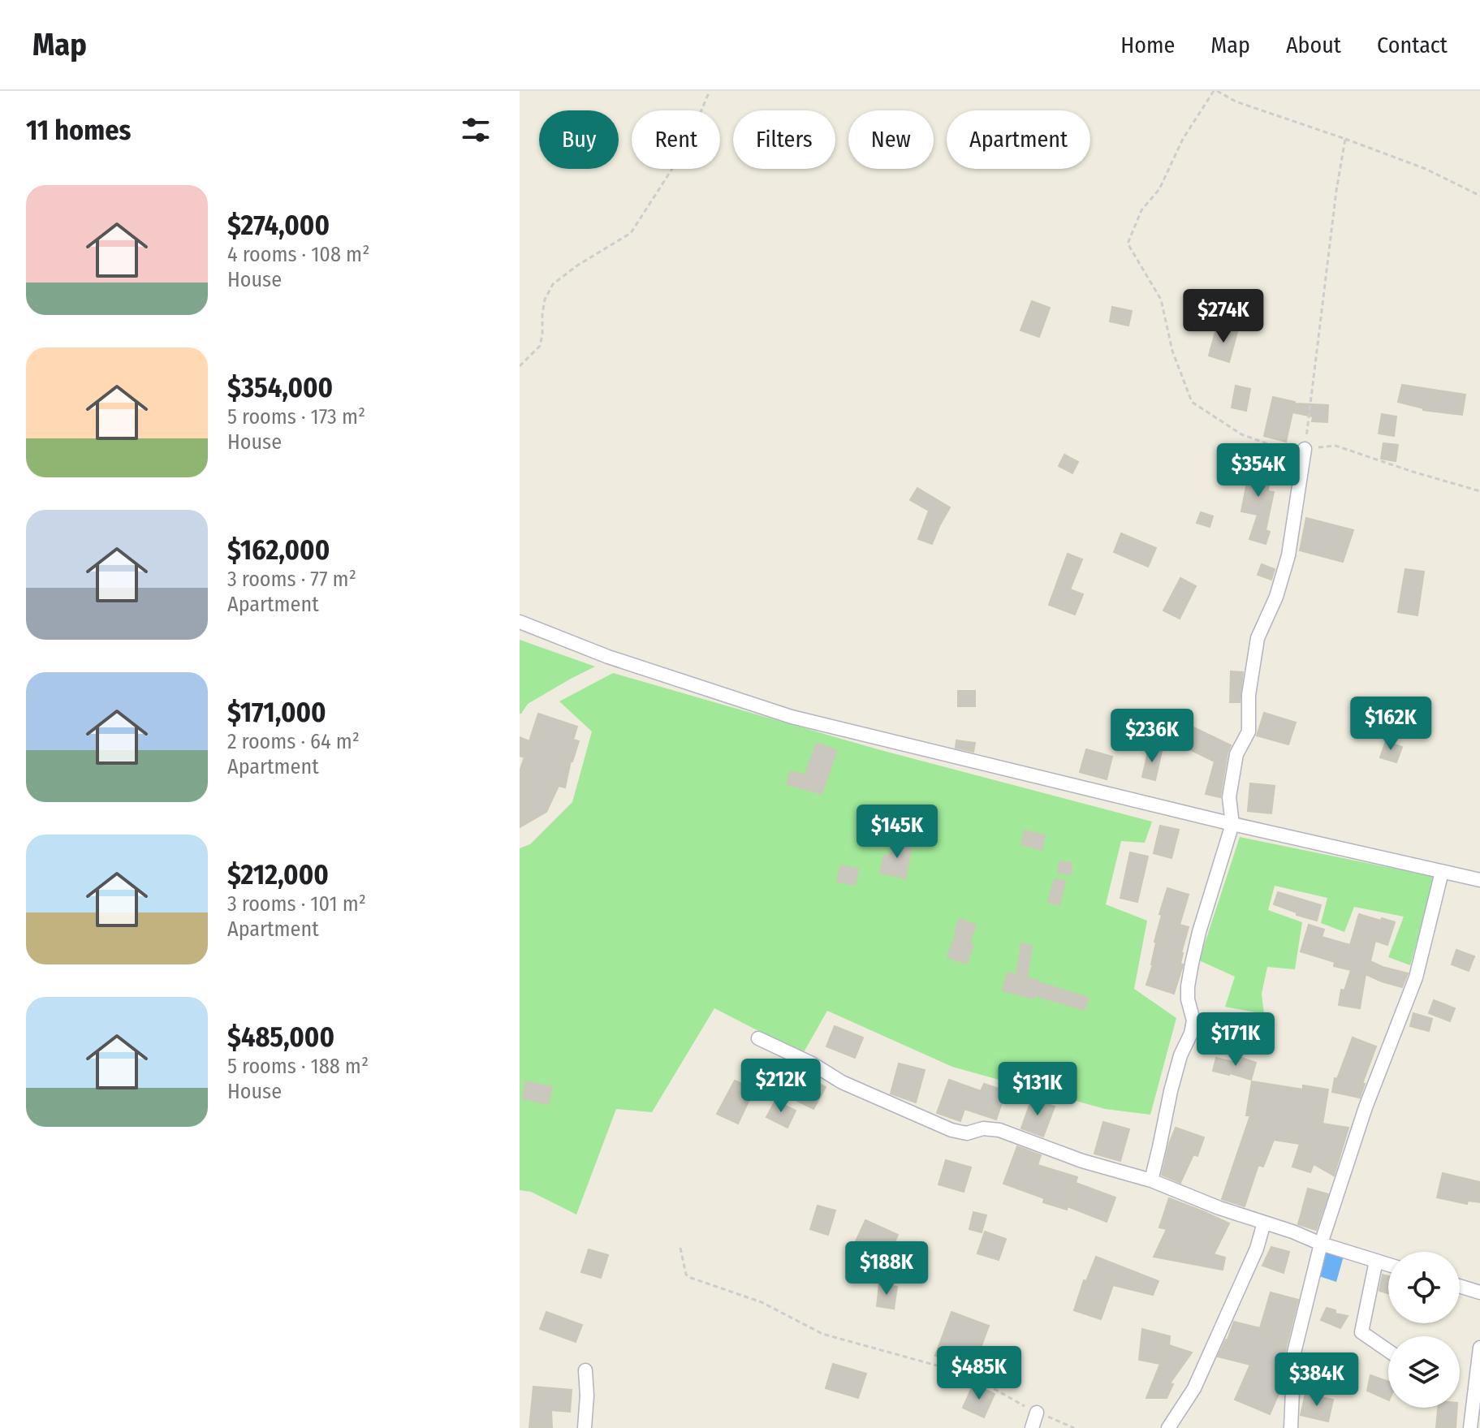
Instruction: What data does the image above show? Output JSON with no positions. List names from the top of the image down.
{
  "page": {
    "header": "Map",
    "nav": [
      "Home",
      "Map",
      "About",
      "Contact"
    ],
    "heading": "11 homes",
    "chip": [
      "Buy",
      "Rent",
      "Filters",
      "New",
      "Apartment"
    ],
    "list": [
      {
        "name": "$274,000",
        "note": "4 rooms · 108 m² · House"
      },
      {
        "name": "$354,000",
        "note": "5 rooms · 173 m² · House"
      },
      {
        "name": "$162,000",
        "note": "3 rooms · 77 m² · Apartment"
      },
      {
        "name": "$171,000",
        "note": "2 rooms · 64 m² · Apartment"
      },
      {
        "name": "$212,000",
        "note": "3 rooms · 101 m² · Apartment"
      },
      {
        "name": "$485,000",
        "note": "5 rooms · 188 m² · House"
      }
    ],
    "price": [
      "$274K",
      "$354K",
      "$162K",
      "$236K",
      "$145K",
      "$171K",
      "$212K",
      "$131K",
      "$188K",
      "$485K",
      "$384K"
    ]
  }
}
